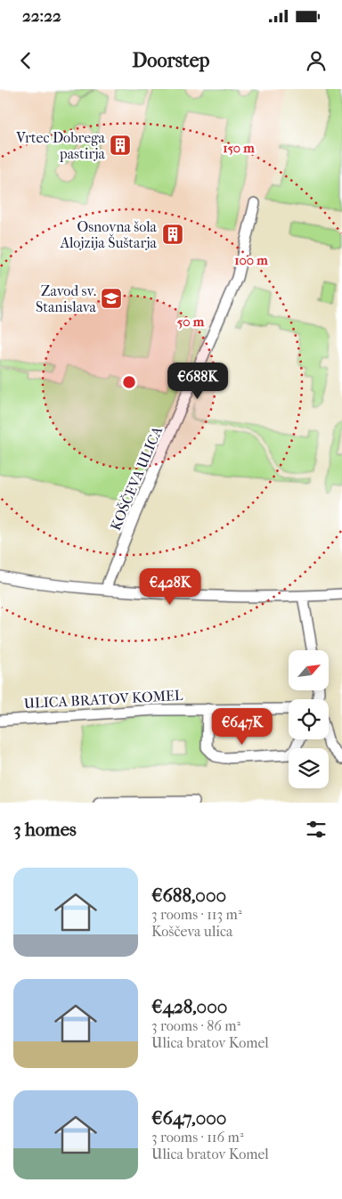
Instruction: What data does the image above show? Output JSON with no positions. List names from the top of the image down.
{
  "streets": {
    "street": ["KOŠČEVA ULICA", "ULICA BRATOV KOMEL"]
  },
  "places": {
    "building": ["Vrtec Dobrega pastirja", "Osnovna šola Alojzija Šuštarja"],
    "school or university": ["Zavod sv. Stanislava"]
  },
  "north": "top right",
  "page": {
    "status": "22:22",
    "header": "Doorstep",
    "price": ["€688K", "€428K", "€647K"],
    "heading": "3 homes",
    "list": [
      {
        "name": "€688,000",
        "note": "3 rooms · 113 m² · Koščeva ulica"
      },
      {
        "name": "€428,000",
        "note": "3 rooms · 86 m² · Ulica bratov Komel"
      },
      {
        "name": "€647,000",
        "note": "3 rooms · 116 m² · Ulica bratov Komel"
      }
    ]
  },
  "rings": ["150 m", "100 m", "50 m"]
}
